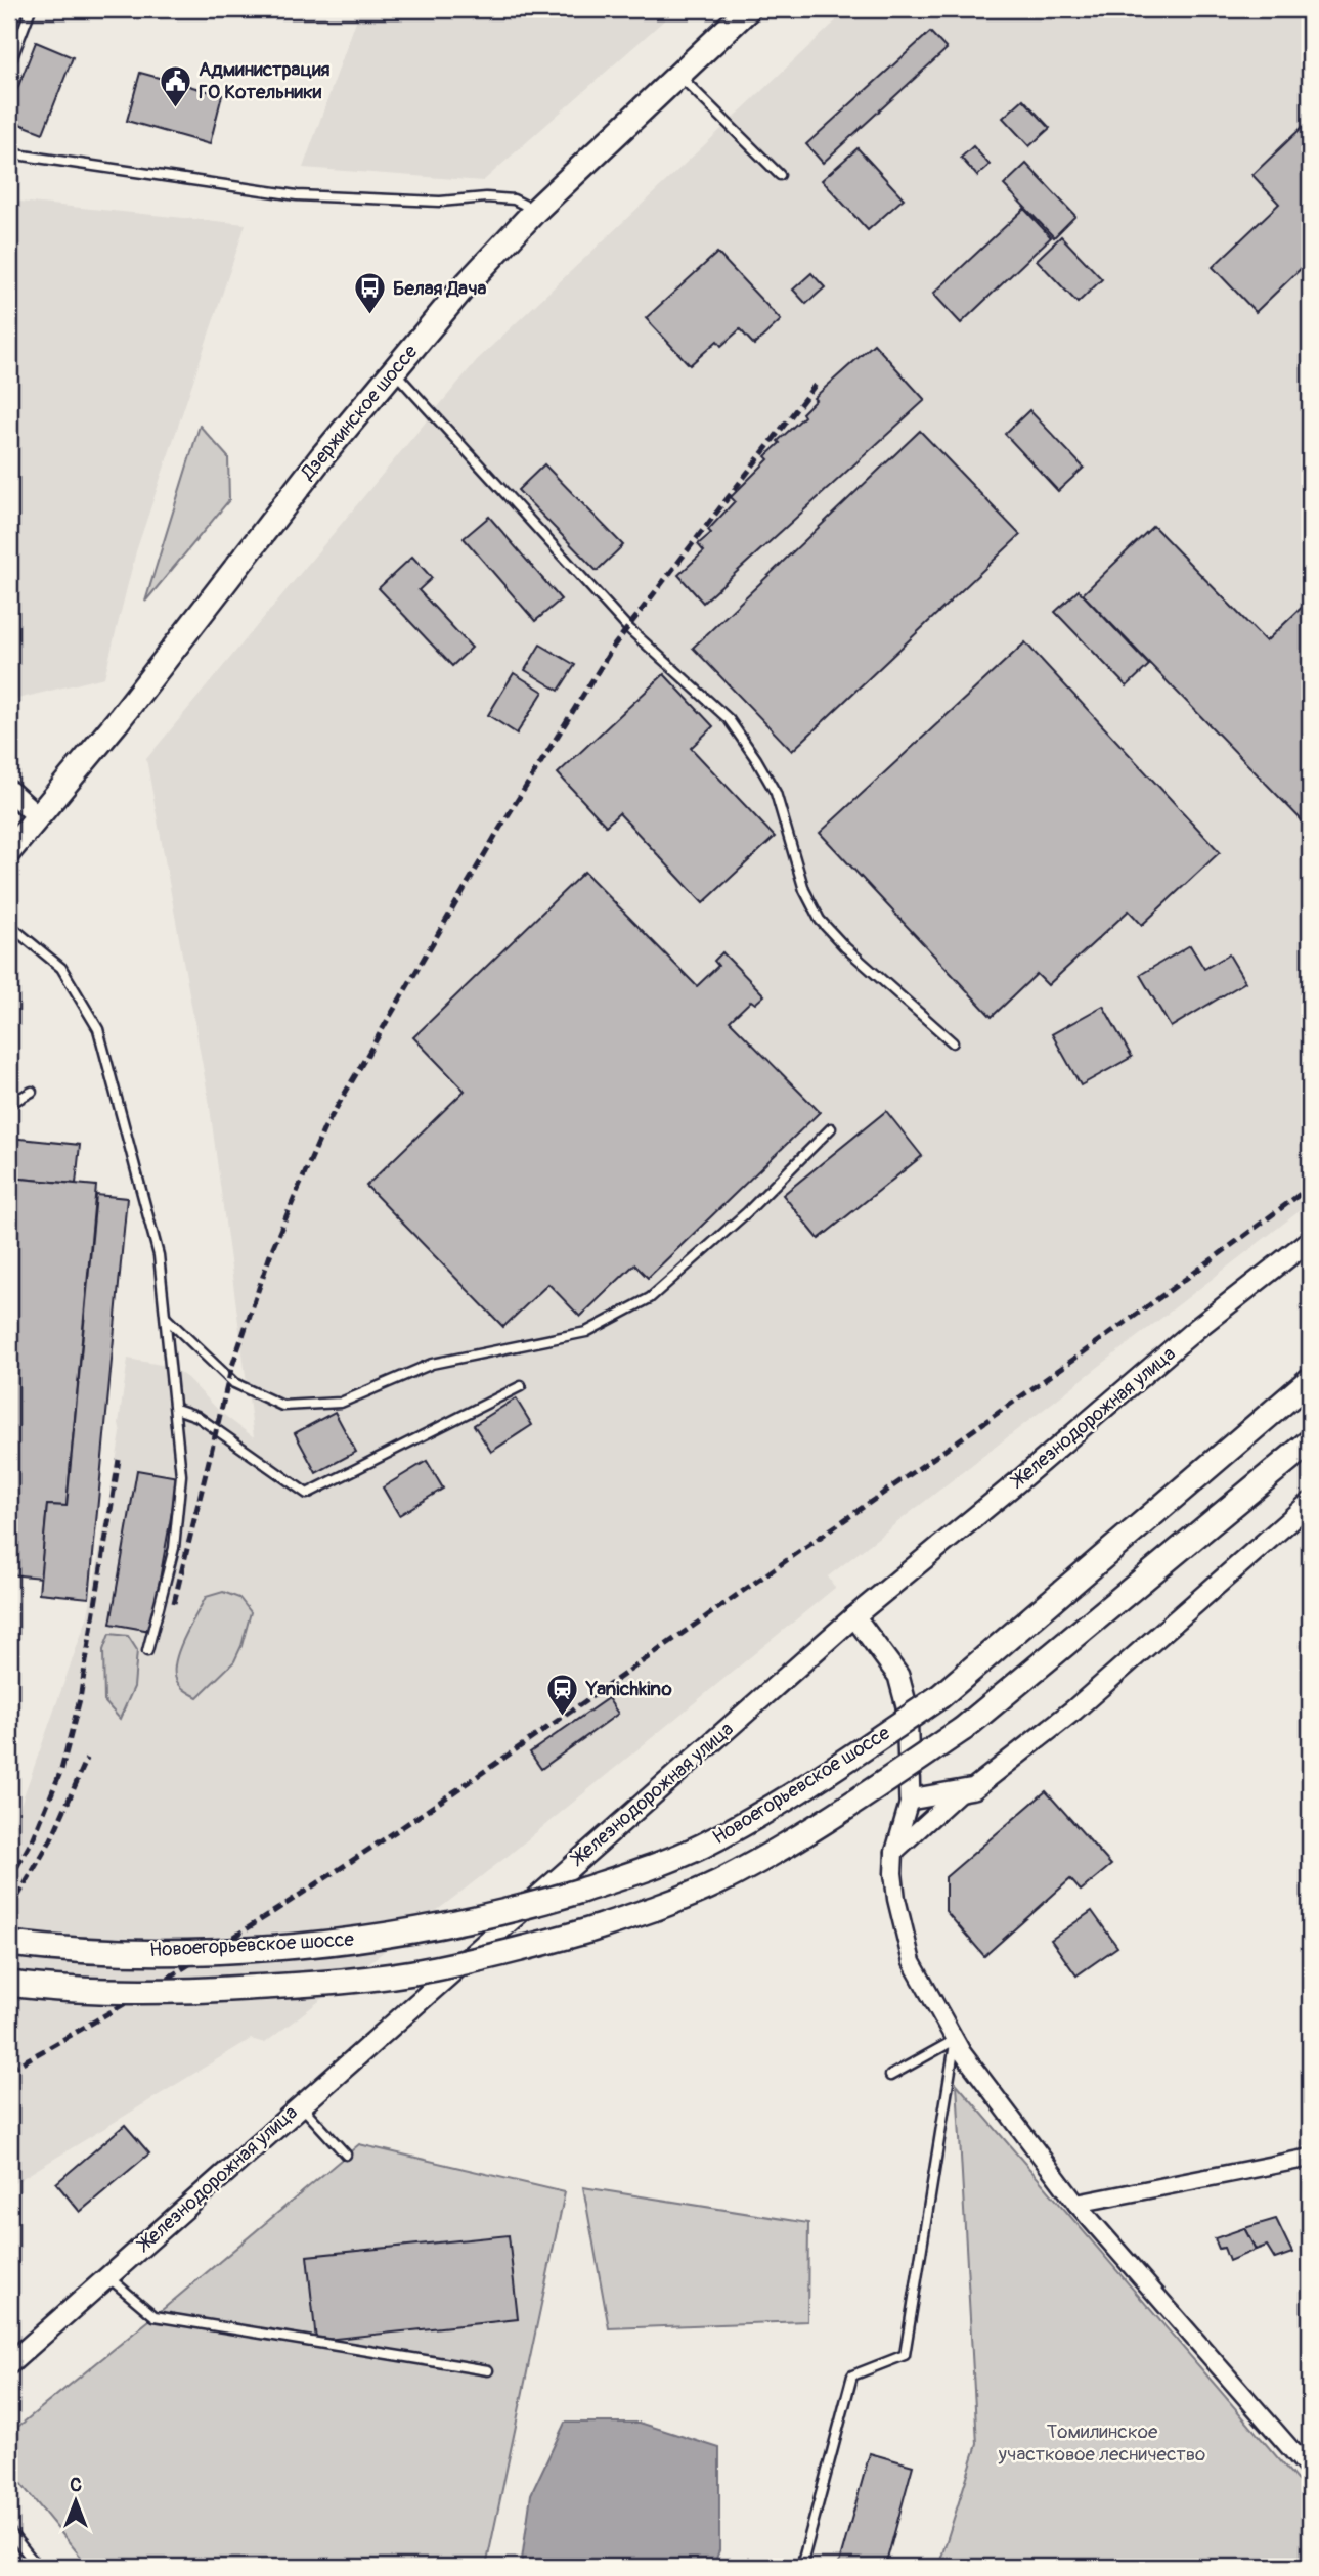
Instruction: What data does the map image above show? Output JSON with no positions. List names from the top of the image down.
{
  "streets": {
    "main road": ["Дзержинское шоссе", "Новоегорьевское шоссе"],
    "street": ["Железнодорожная улица"]
  },
  "parks": ["Томилинское участковое лесничество"],
  "places": {
    "public building": ["Администрация ГО Котельники"],
    "bus stop": ["Белая Дача"],
    "station": ["Yanichkino"]
  },
  "north": "top"
}
